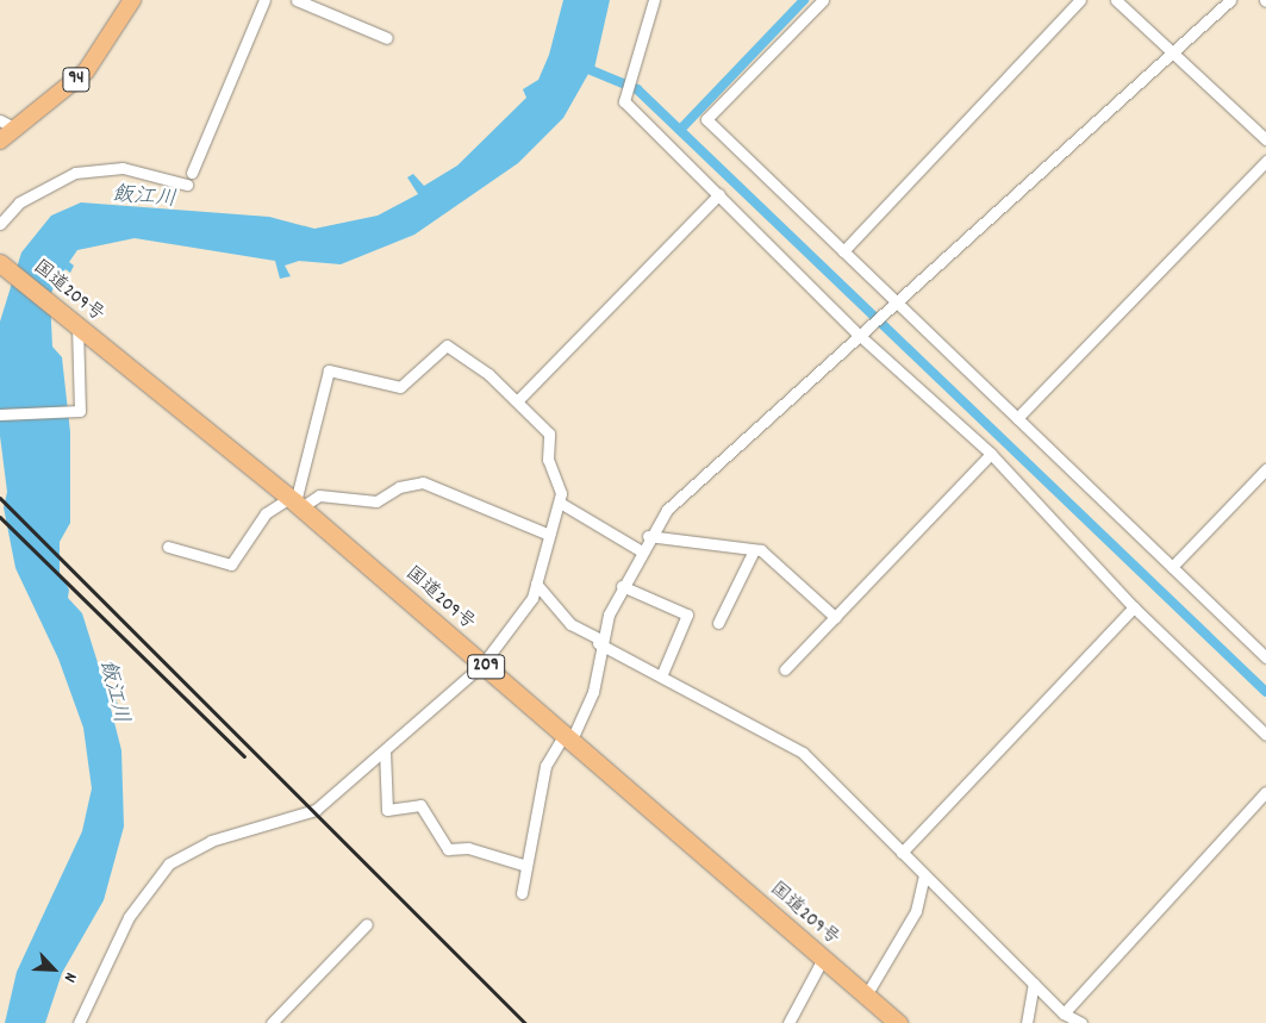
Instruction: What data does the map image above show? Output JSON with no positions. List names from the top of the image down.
{
  "streets": {
    "highway": ["国道209号", "209"],
    "main road": ["94"]
  },
  "water": ["飯江川"],
  "north": "bottom right"
}
